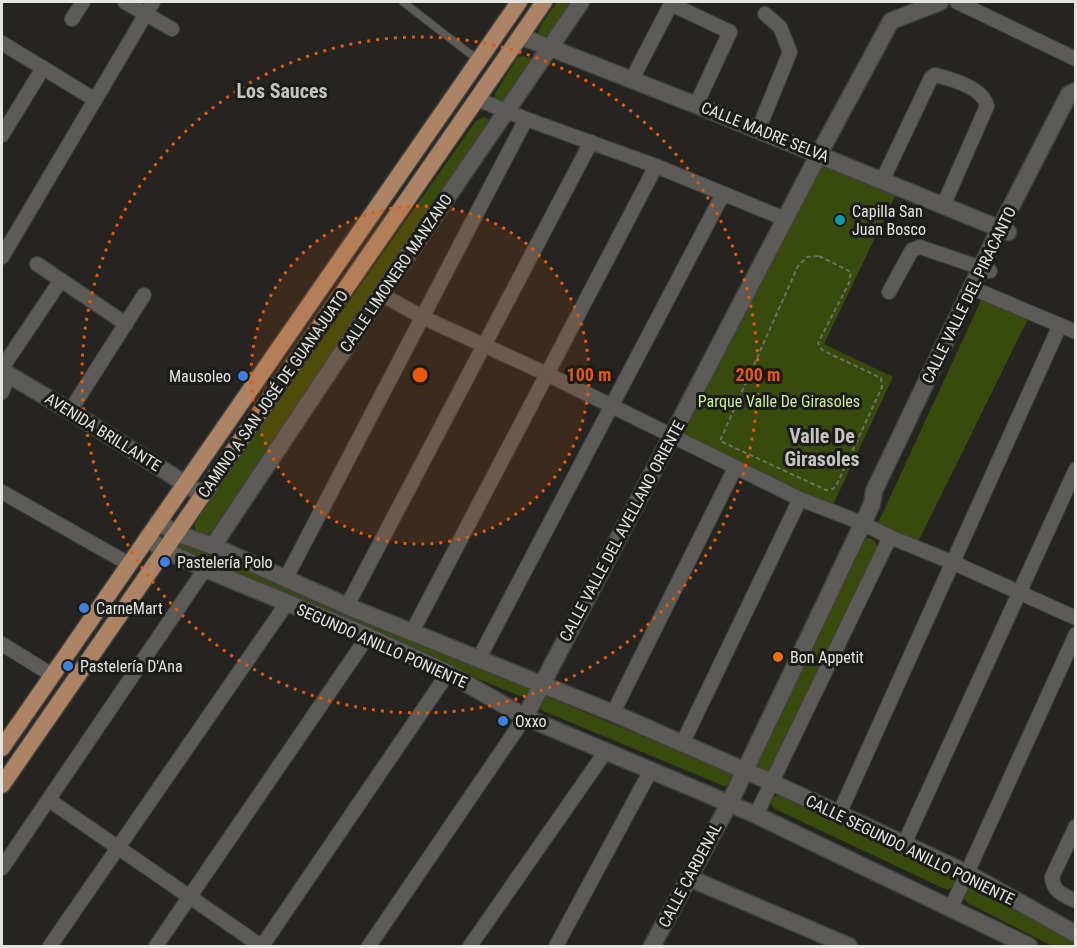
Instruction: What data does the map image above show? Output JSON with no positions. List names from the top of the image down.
{
  "streets": {
    "main road": [
      "CALLE MADRE SELVA",
      "CALLE LIMONERO MANZANO",
      "CALLE VALLE DEL PIRACANTO",
      "CAMINO A SAN JOSÉ DE GUANAJUATO",
      "AVENIDA BRILLANTE",
      "CALLE VALLE DEL AVELLANO ORIENTE",
      "SEGUNDO ANILLO PONIENTE",
      "CALLE SEGUNDO ANILLO PONIENTE",
      "CALLE CARDENAL"
    ]
  },
  "crossings": [
    ["CALLE MADRE SELVA", "CALLE LIMONERO MANZANO"],
    ["CALLE MADRE SELVA", "CALLE VALLE DEL PIRACANTO"],
    ["CALLE MADRE SELVA", "CAMINO A SAN JOSÉ DE GUANAJUATO"],
    ["CALLE MADRE SELVA", "CALLE VALLE DEL AVELLANO ORIENTE"],
    ["CALLE LIMONERO MANZANO", "SEGUNDO ANILLO PONIENTE"],
    ["CALLE VALLE DEL PIRACANTO", "SEGUNDO ANILLO PONIENTE"],
    ["CALLE VALLE DEL PIRACANTO", "CALLE SEGUNDO ANILLO PONIENTE"],
    ["CALLE VALLE DEL PIRACANTO", "CALLE CARDENAL"],
    ["CAMINO A SAN JOSÉ DE GUANAJUATO", "AVENIDA BRILLANTE"],
    ["CAMINO A SAN JOSÉ DE GUANAJUATO", "SEGUNDO ANILLO PONIENTE"],
    ["CALLE VALLE DEL AVELLANO ORIENTE", "SEGUNDO ANILLO PONIENTE"],
    ["SEGUNDO ANILLO PONIENTE", "CALLE SEGUNDO ANILLO PONIENTE"],
    ["SEGUNDO ANILLO PONIENTE", "CALLE CARDENAL"],
    ["CALLE SEGUNDO ANILLO PONIENTE", "CALLE CARDENAL"]
  ],
  "districts": ["Los Sauces", "Valle De Girasoles"],
  "parks": ["Parque Valle De Girasoles"],
  "places": [
    "Capilla San Juan Bosco",
    "Mausoleo",
    "Pastelería Polo",
    "CarneMart",
    "Bon Appetit",
    "Pastelería D'Ana",
    "Oxxo"
  ],
  "rings": ["100 m", "200 m"]
}
